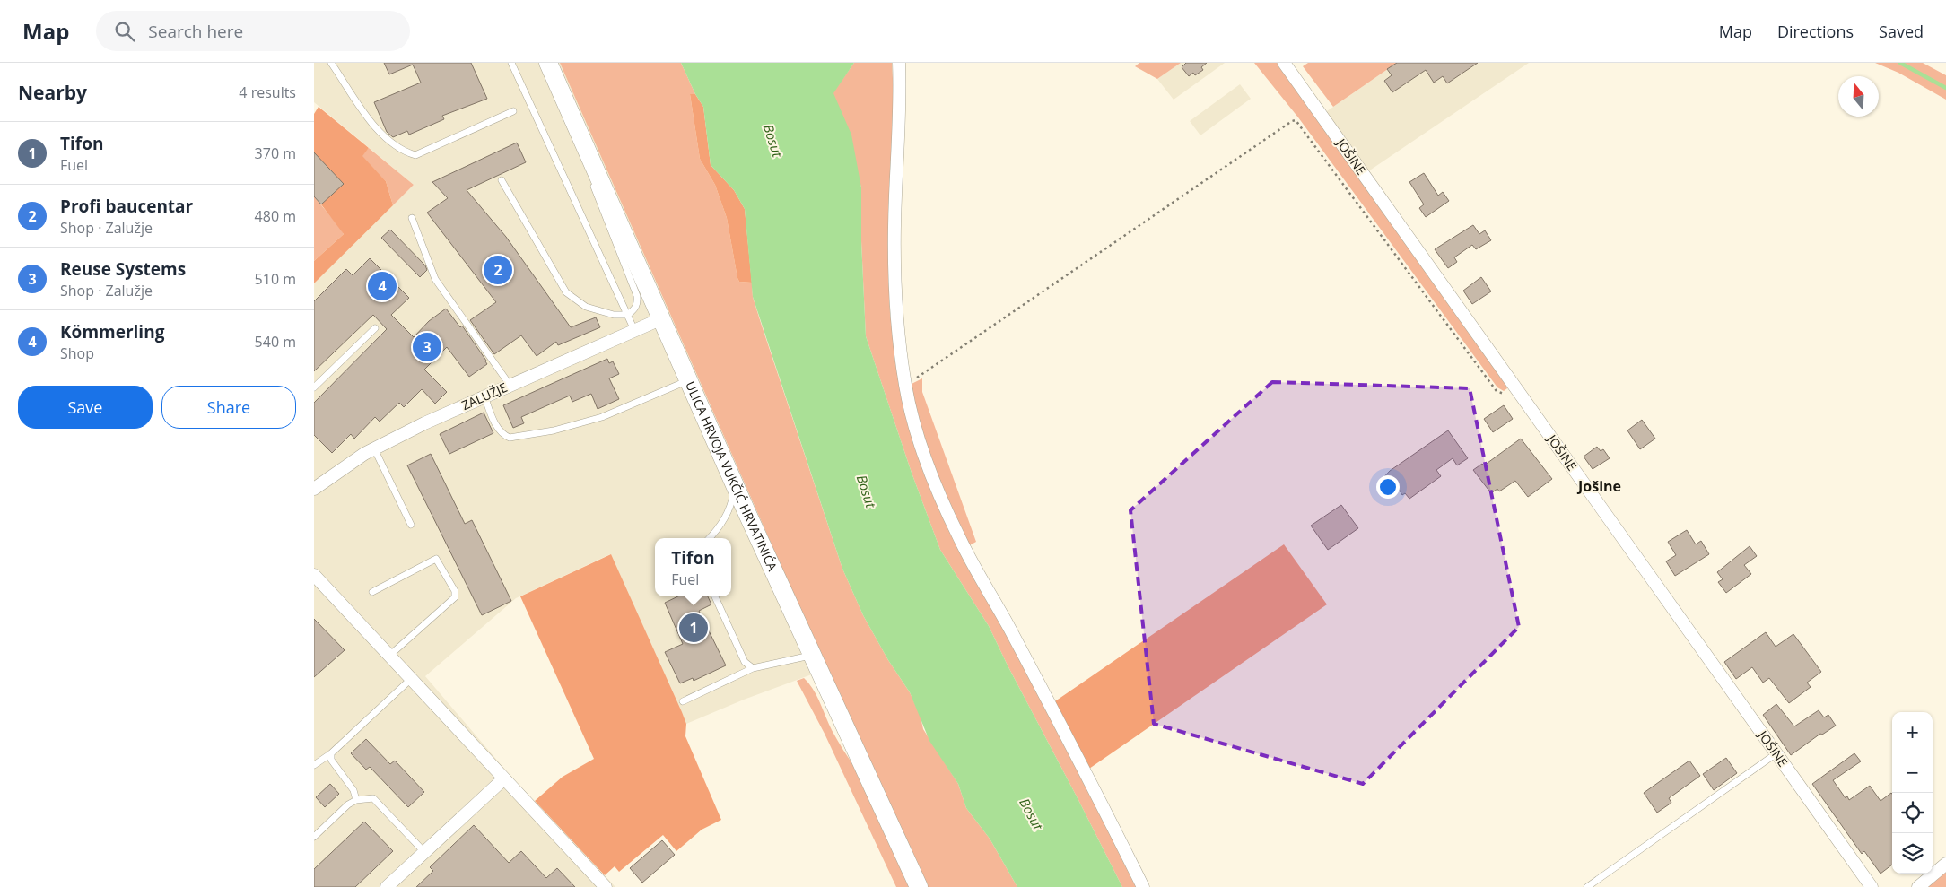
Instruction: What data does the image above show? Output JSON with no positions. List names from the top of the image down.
{
  "streets": {
    "main road": ["ULICA HRVOJA VUKČIĆ HRVATINIĆA"],
    "street": ["JOŠINE", "ZALUŽJE"]
  },
  "crossings": [
    ["ZALUŽJE", "ULICA HRVOJA VUKČIĆ HRVATINIĆA"]
  ],
  "districts": ["Jošine"],
  "water": ["Bosut"],
  "north": "top",
  "page": {
    "header": "Map",
    "search": "Search here",
    "nav": ["Map", "Directions", "Saved"],
    "heading": ["Nearby", "4 results"],
    "list": [
      {
        "mark": "1",
        "name": "Tifon",
        "note": "Fuel",
        "value": "370 m"
      },
      {
        "mark": "2",
        "name": "Profi baucentar",
        "note": "Shop · Zalužje",
        "value": "480 m"
      },
      {
        "mark": "3",
        "name": "Reuse Systems",
        "note": "Shop · Zalužje",
        "value": "510 m"
      },
      {
        "mark": "4",
        "name": "Kömmerling",
        "note": "Shop",
        "value": "540 m"
      }
    ],
    "pins": [
      "2",
      "4",
      "3",
      "1"
    ],
    "buttons": ["Save", "Share"],
    "popup": ["Tifon", "Fuel"],
    "map_buttons": ["+", "−"]
  }
}
